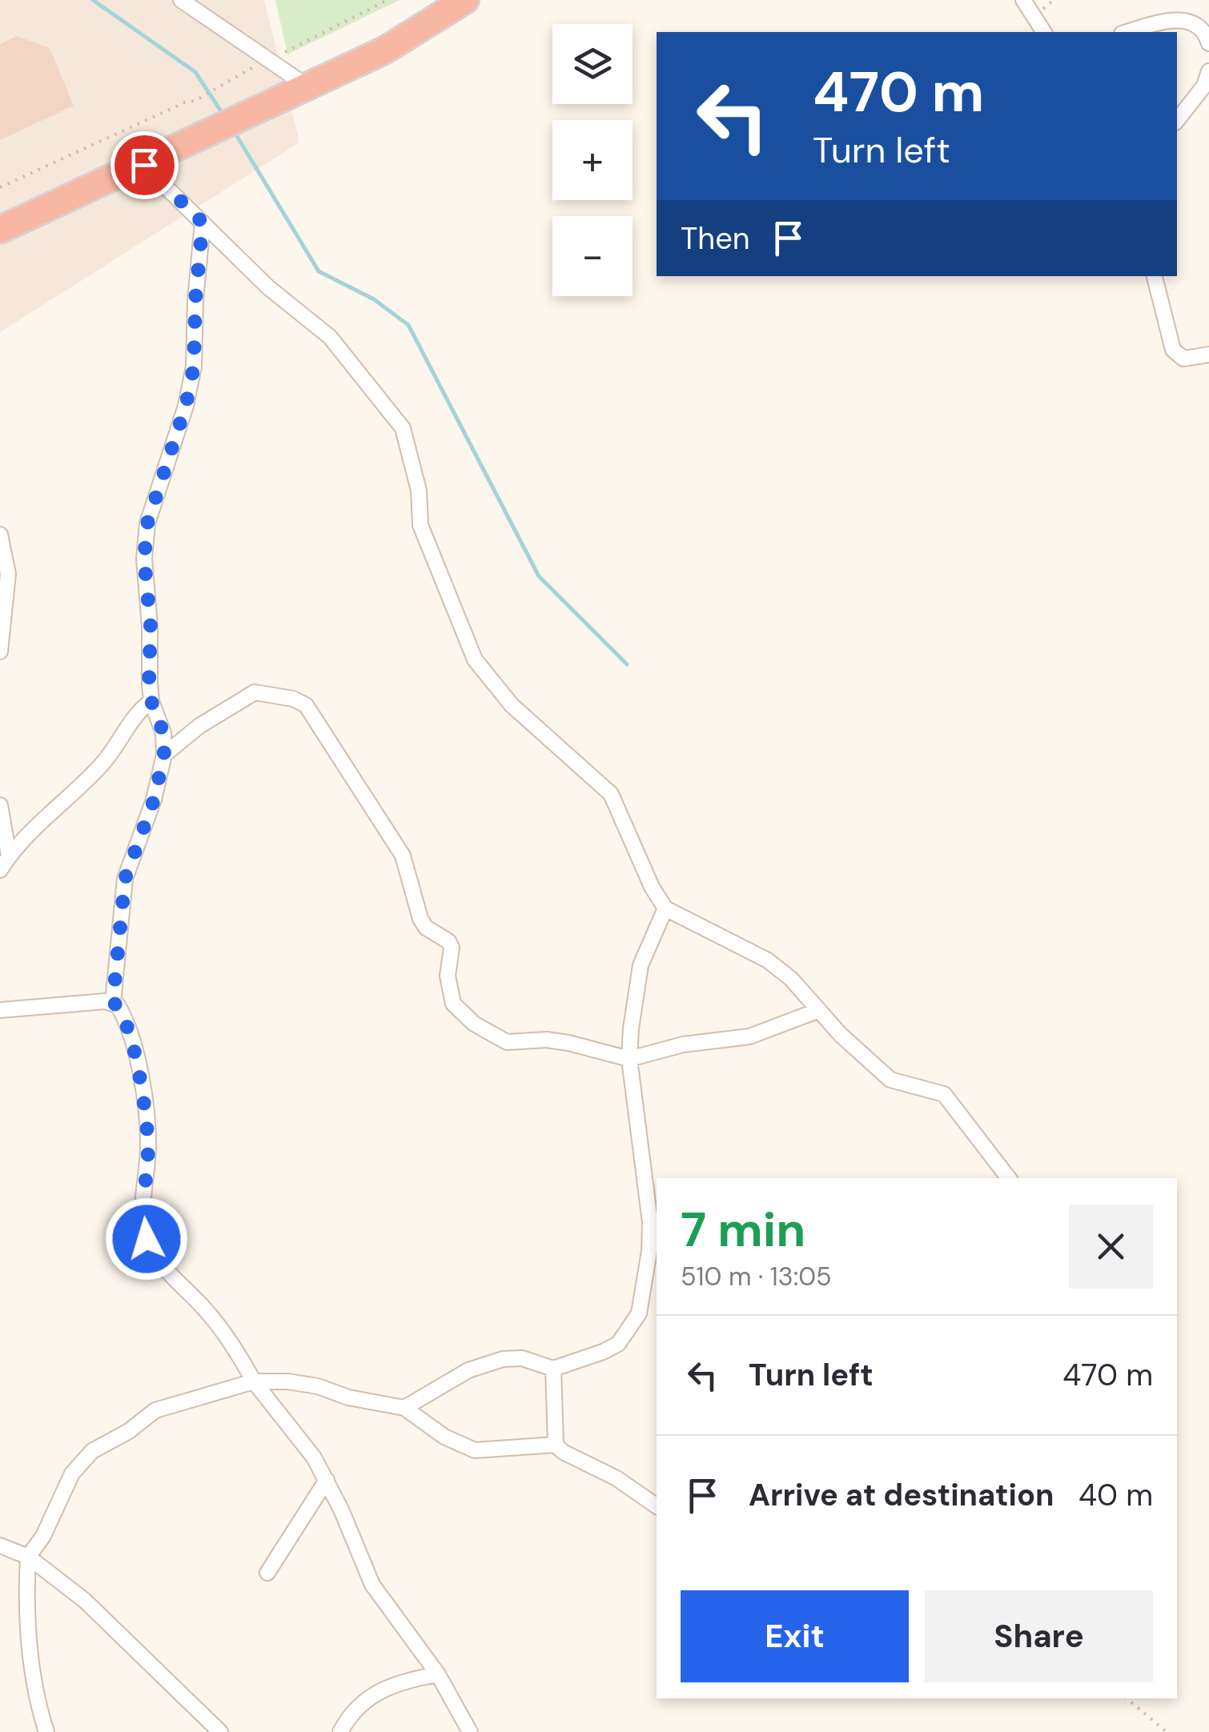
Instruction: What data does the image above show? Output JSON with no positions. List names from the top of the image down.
{
  "page": {
    "map_buttons": ["+", "−"],
    "turn": ["470 m", "Turn left"],
    "then": "Then",
    "heading": ["7 min", "510 m · 13:05"],
    "list": [
      {
        "name": "Turn left",
        "value": "470 m"
      },
      {
        "name": "Arrive at destination",
        "value": "40 m"
      }
    ],
    "buttons": ["Exit", "Share"]
  }
}
